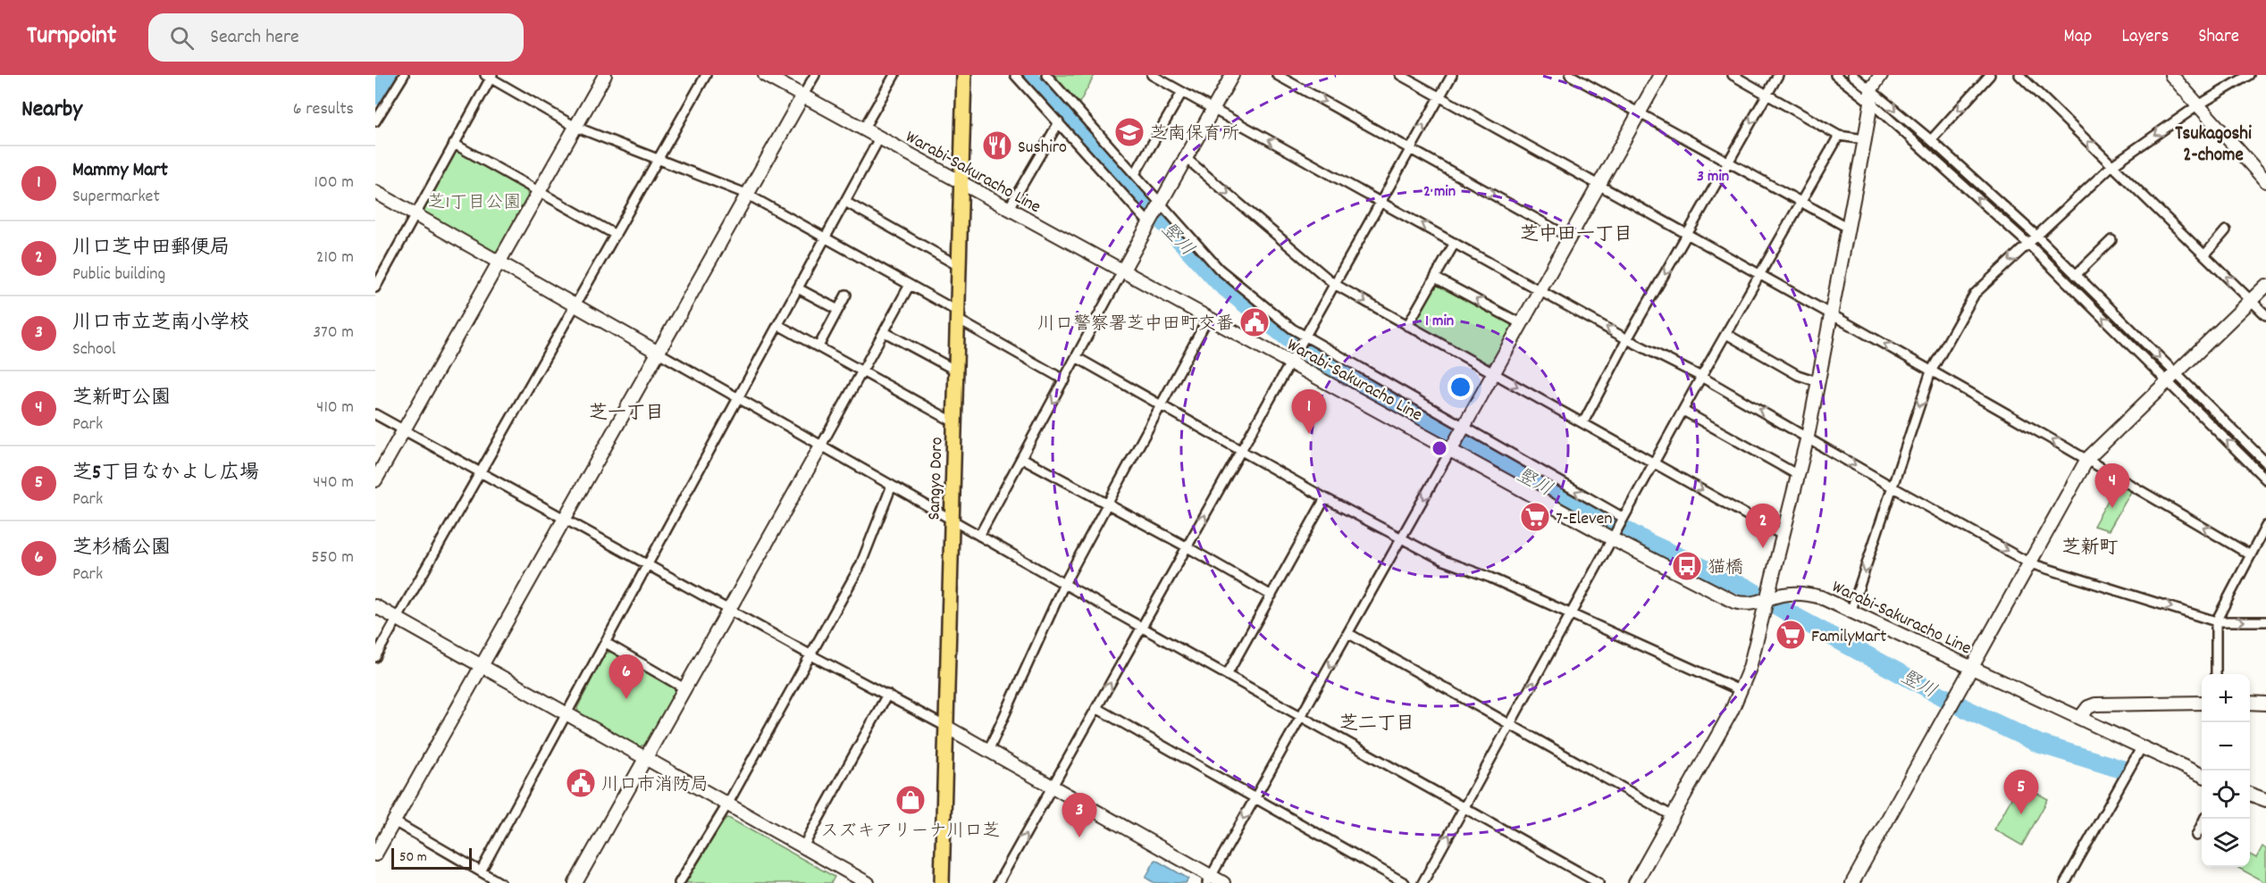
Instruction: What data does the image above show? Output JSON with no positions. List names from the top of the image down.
{
  "streets": {
    "main road": ["Sangyo Doro"],
    "street": ["Warabi-Sakuracho Line"]
  },
  "crossings": [
    ["Warabi-Sakuracho Line", "Sangyo Doro"]
  ],
  "districts": [
    "Tsukagoshi 2-chome",
    "芝中田一丁目",
    "芝一丁目",
    "芝新町",
    "芝二丁目"
  ],
  "water": ["竪川"],
  "parks": ["芝1丁目公園"],
  "places": {
    "school or university": ["芝南保育所"],
    "restaurant": ["Sushiro"],
    "public building": ["川口警察署芝中田町交番", "川口市消防局"],
    "supermarket": ["7-Eleven", "FamilyMart"],
    "bus stop": ["猫橋"],
    "shop": ["スズキアリーナ川口芝"]
  },
  "scale_bar": "50 m",
  "page": {
    "header": "Turnpoint",
    "search": "Search here",
    "nav": ["Map", "Layers", "Share"],
    "heading": ["Nearby", "6 results"],
    "list": [
      {
        "mark": "1",
        "name": "Mammy Mart",
        "note": "Supermarket",
        "value": "100 m"
      },
      {
        "mark": "2",
        "name": "川口芝中田郵便局",
        "note": "Public building",
        "value": "210 m"
      },
      {
        "mark": "3",
        "name": "川口市立芝南小学校",
        "note": "School",
        "value": "370 m"
      },
      {
        "mark": "4",
        "name": "芝新町公園",
        "note": "Park",
        "value": "410 m"
      },
      {
        "mark": "5",
        "name": "芝5丁目なかよし広場",
        "note": "Park",
        "value": "440 m"
      },
      {
        "mark": "6",
        "name": "芝杉橋公園",
        "note": "Park",
        "value": "550 m"
      }
    ],
    "pins": [
      "1",
      "4",
      "2",
      "6",
      "5",
      "3"
    ],
    "map_buttons": ["+", "−"],
    "scale": "50 m"
  },
  "rings": ["3 min", "2 min", "1 min"]
}
